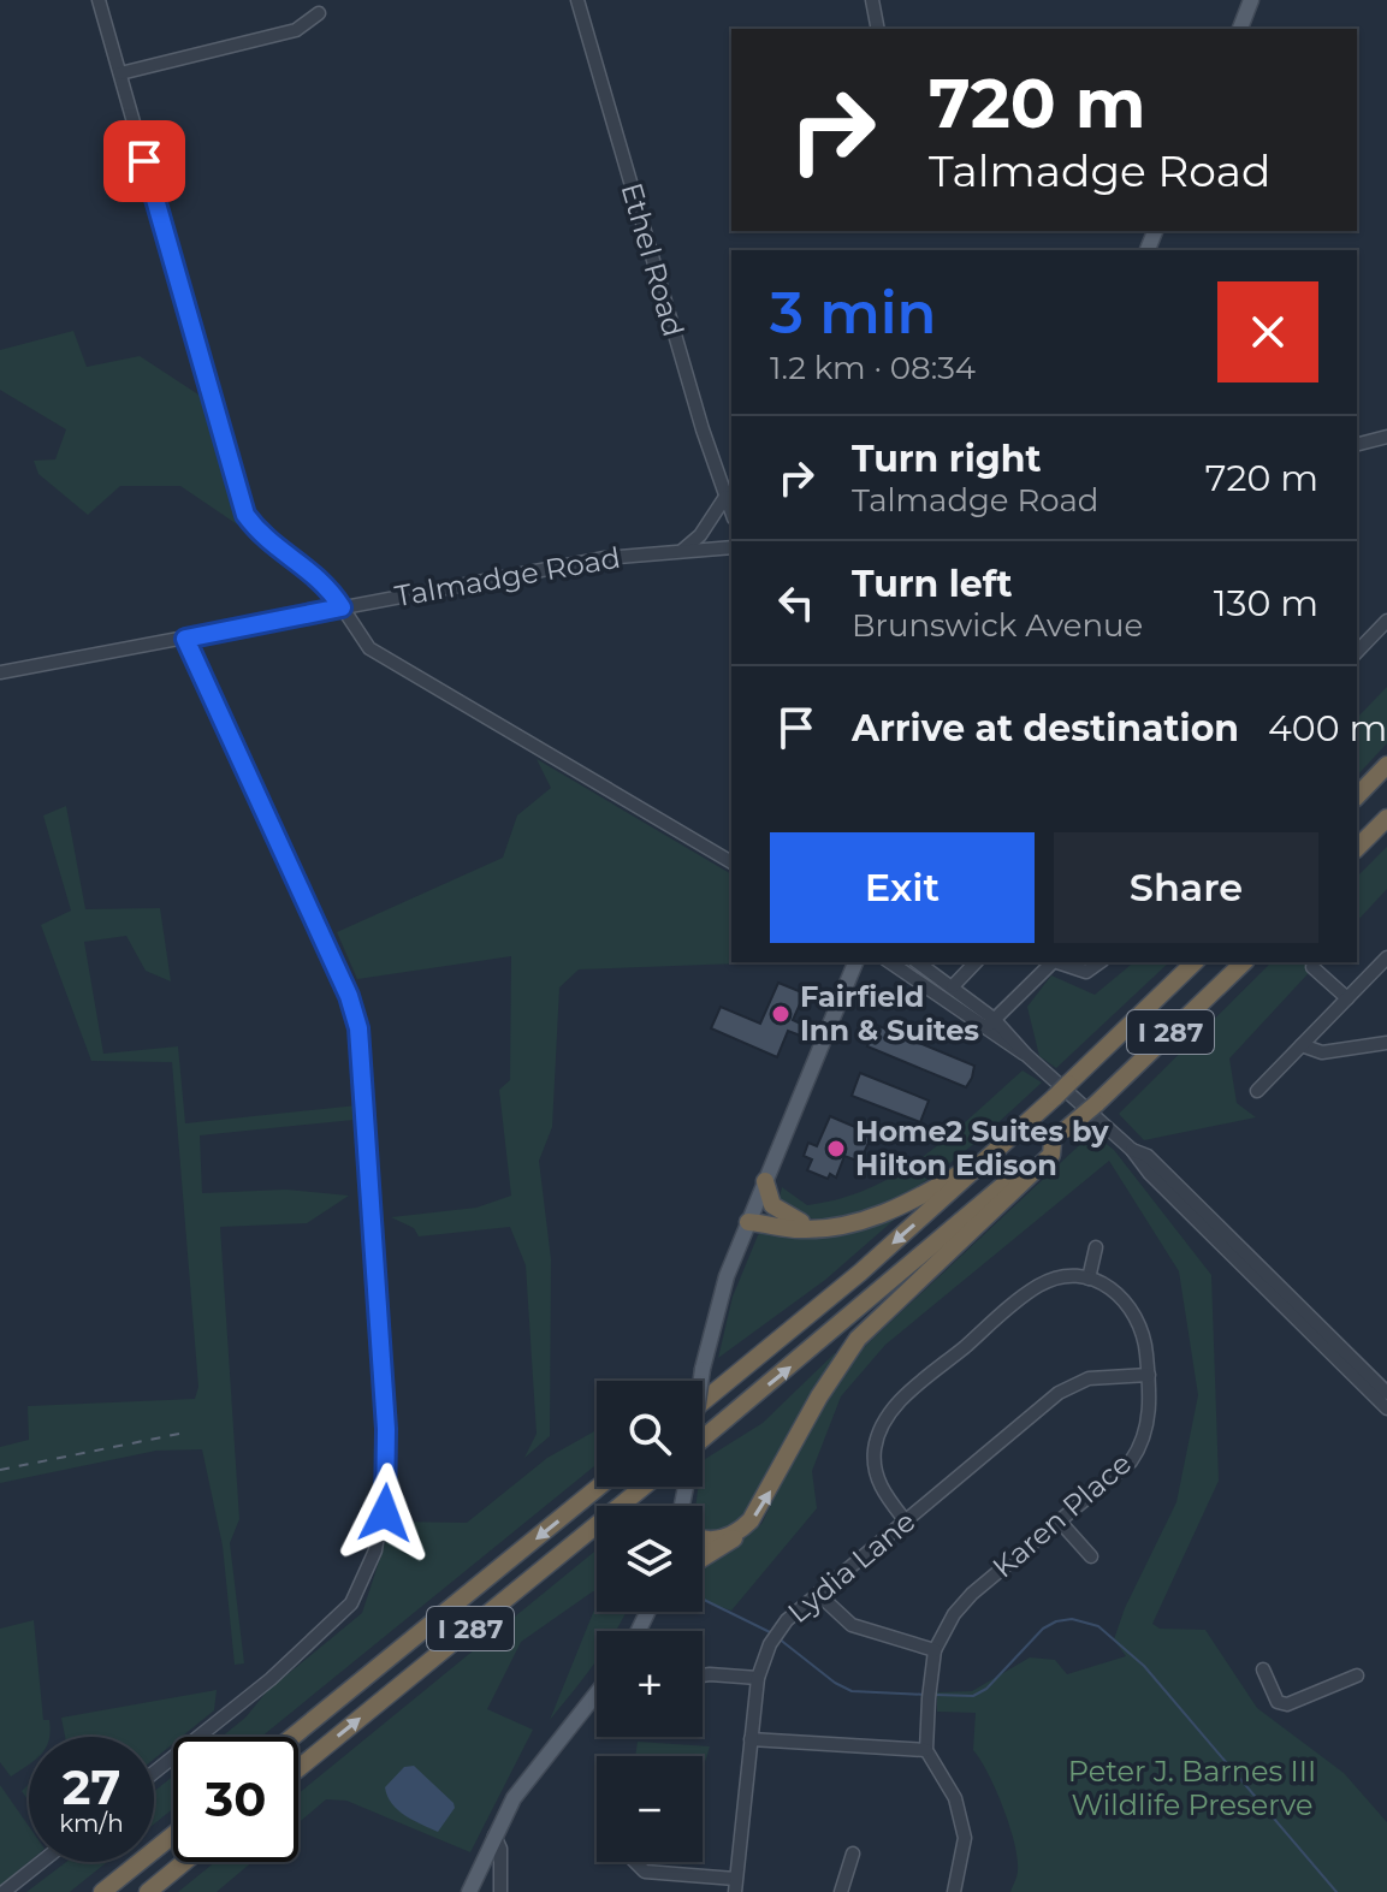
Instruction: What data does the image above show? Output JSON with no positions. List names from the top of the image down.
{
  "streets": {
    "highway": ["I 287"],
    "street": [
      "Ethel Road",
      "Talmadge Road",
      "Karen Place",
      "Lydia Lane"
    ]
  },
  "crossings": [
    ["Karen Place", "Lydia Lane"]
  ],
  "parks": ["Peter J. Barnes III Wildlife Preserve"],
  "places": ["Fairfield Inn & Suites", "Home2 Suites by Hilton Edison"],
  "page": {
    "turn": ["720 m", "Talmadge Road"],
    "heading": ["3 min", "1.2 km · 08:34"],
    "list": [
      {
        "name": "Turn right",
        "note": "Talmadge Road",
        "value": "720 m"
      },
      {
        "name": "Turn left",
        "note": "Brunswick Avenue",
        "value": "130 m"
      },
      {
        "name": "Arrive at destination",
        "value": "400 m"
      }
    ],
    "buttons": ["Exit", "Share"],
    "map_buttons": ["+", "−"],
    "speed": "27 km/h",
    "limit": "30"
  }
}
